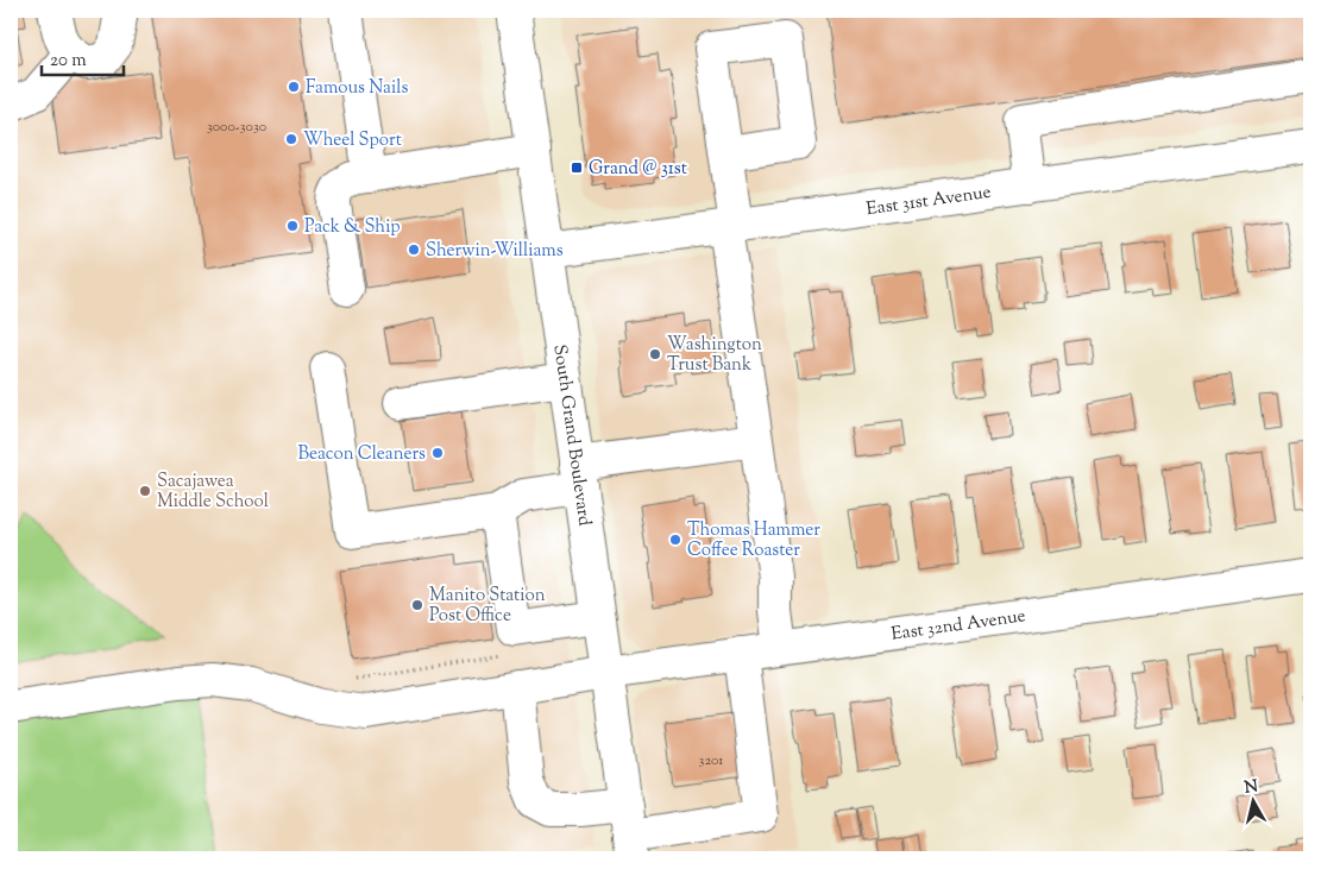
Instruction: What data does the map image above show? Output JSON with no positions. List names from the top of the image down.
{
  "streets": {
    "street": ["East 31st Avenue", "South Grand Boulevard", "East 32nd Avenue"]
  },
  "crossings": [
    ["East 31st Avenue", "South Grand Boulevard"],
    ["South Grand Boulevard", "East 32nd Avenue"]
  ],
  "places": {
    "other": [
      "Famous Nails",
      "Wheel Sport",
      "Pack & Ship",
      "Sherwin-Williams",
      "Washington Trust Bank",
      "Beacon Cleaners",
      "Sacajawea Middle School",
      "Thomas Hammer Coffee Roaster",
      "Manito Station Post Office"
    ],
    "transit": ["Grand @ 31st"]
  },
  "house_numbers": ["3000-3030", "3201"],
  "scale_bar": "20 m",
  "north": "top"
}
